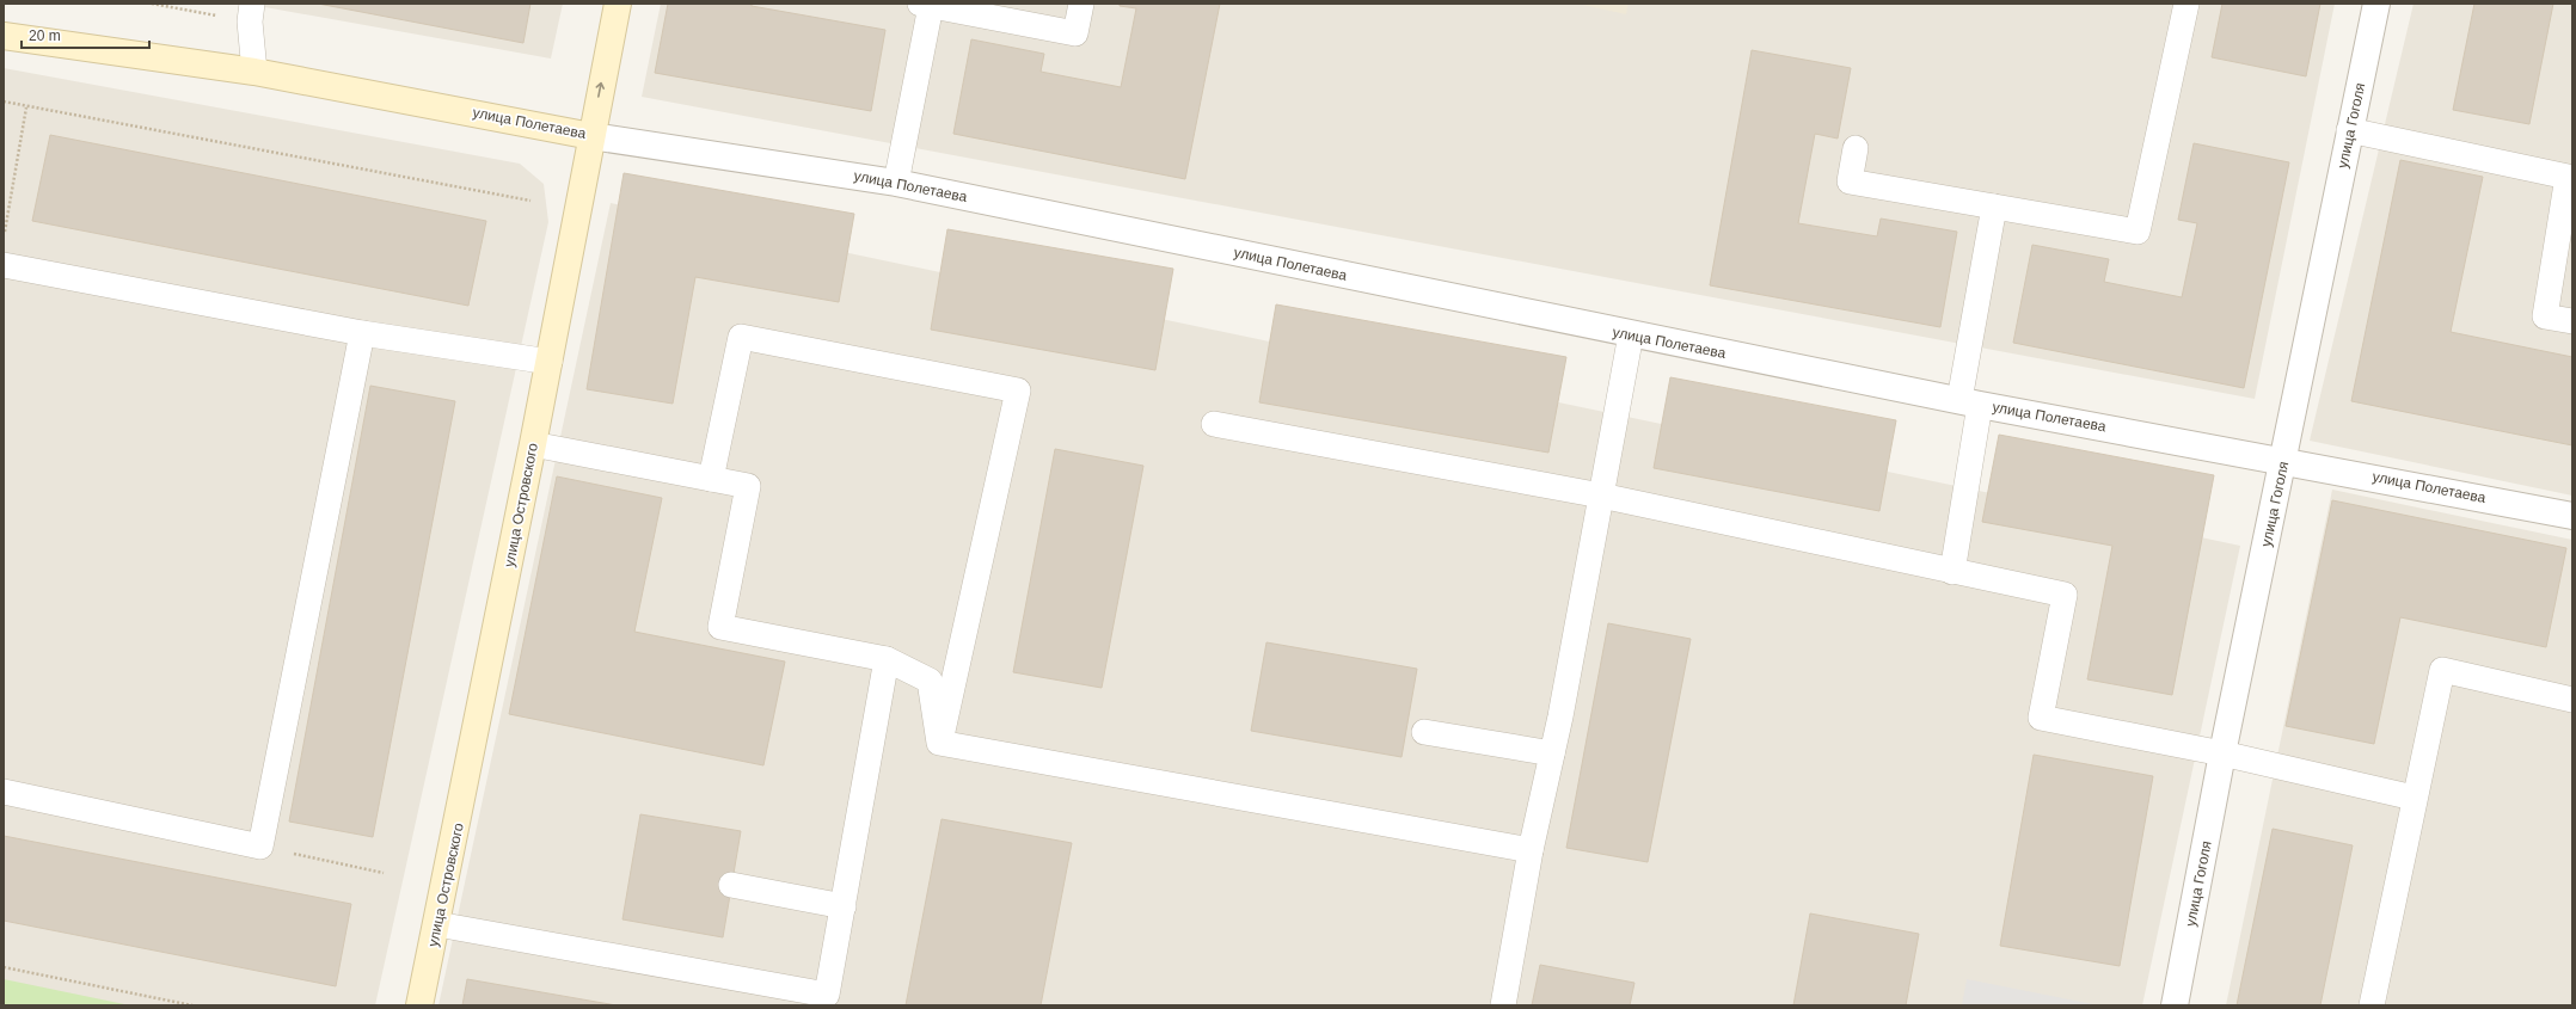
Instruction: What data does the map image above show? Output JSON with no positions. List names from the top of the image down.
{
  "streets": {
    "street": ["улица Полетаева", "улица Гоголя", "улица Островского"]
  },
  "crossings": [
    ["улица Полетаева", "улица Гоголя"],
    ["улица Полетаева", "улица Островского"]
  ],
  "scale_bar": "20 m"
}
